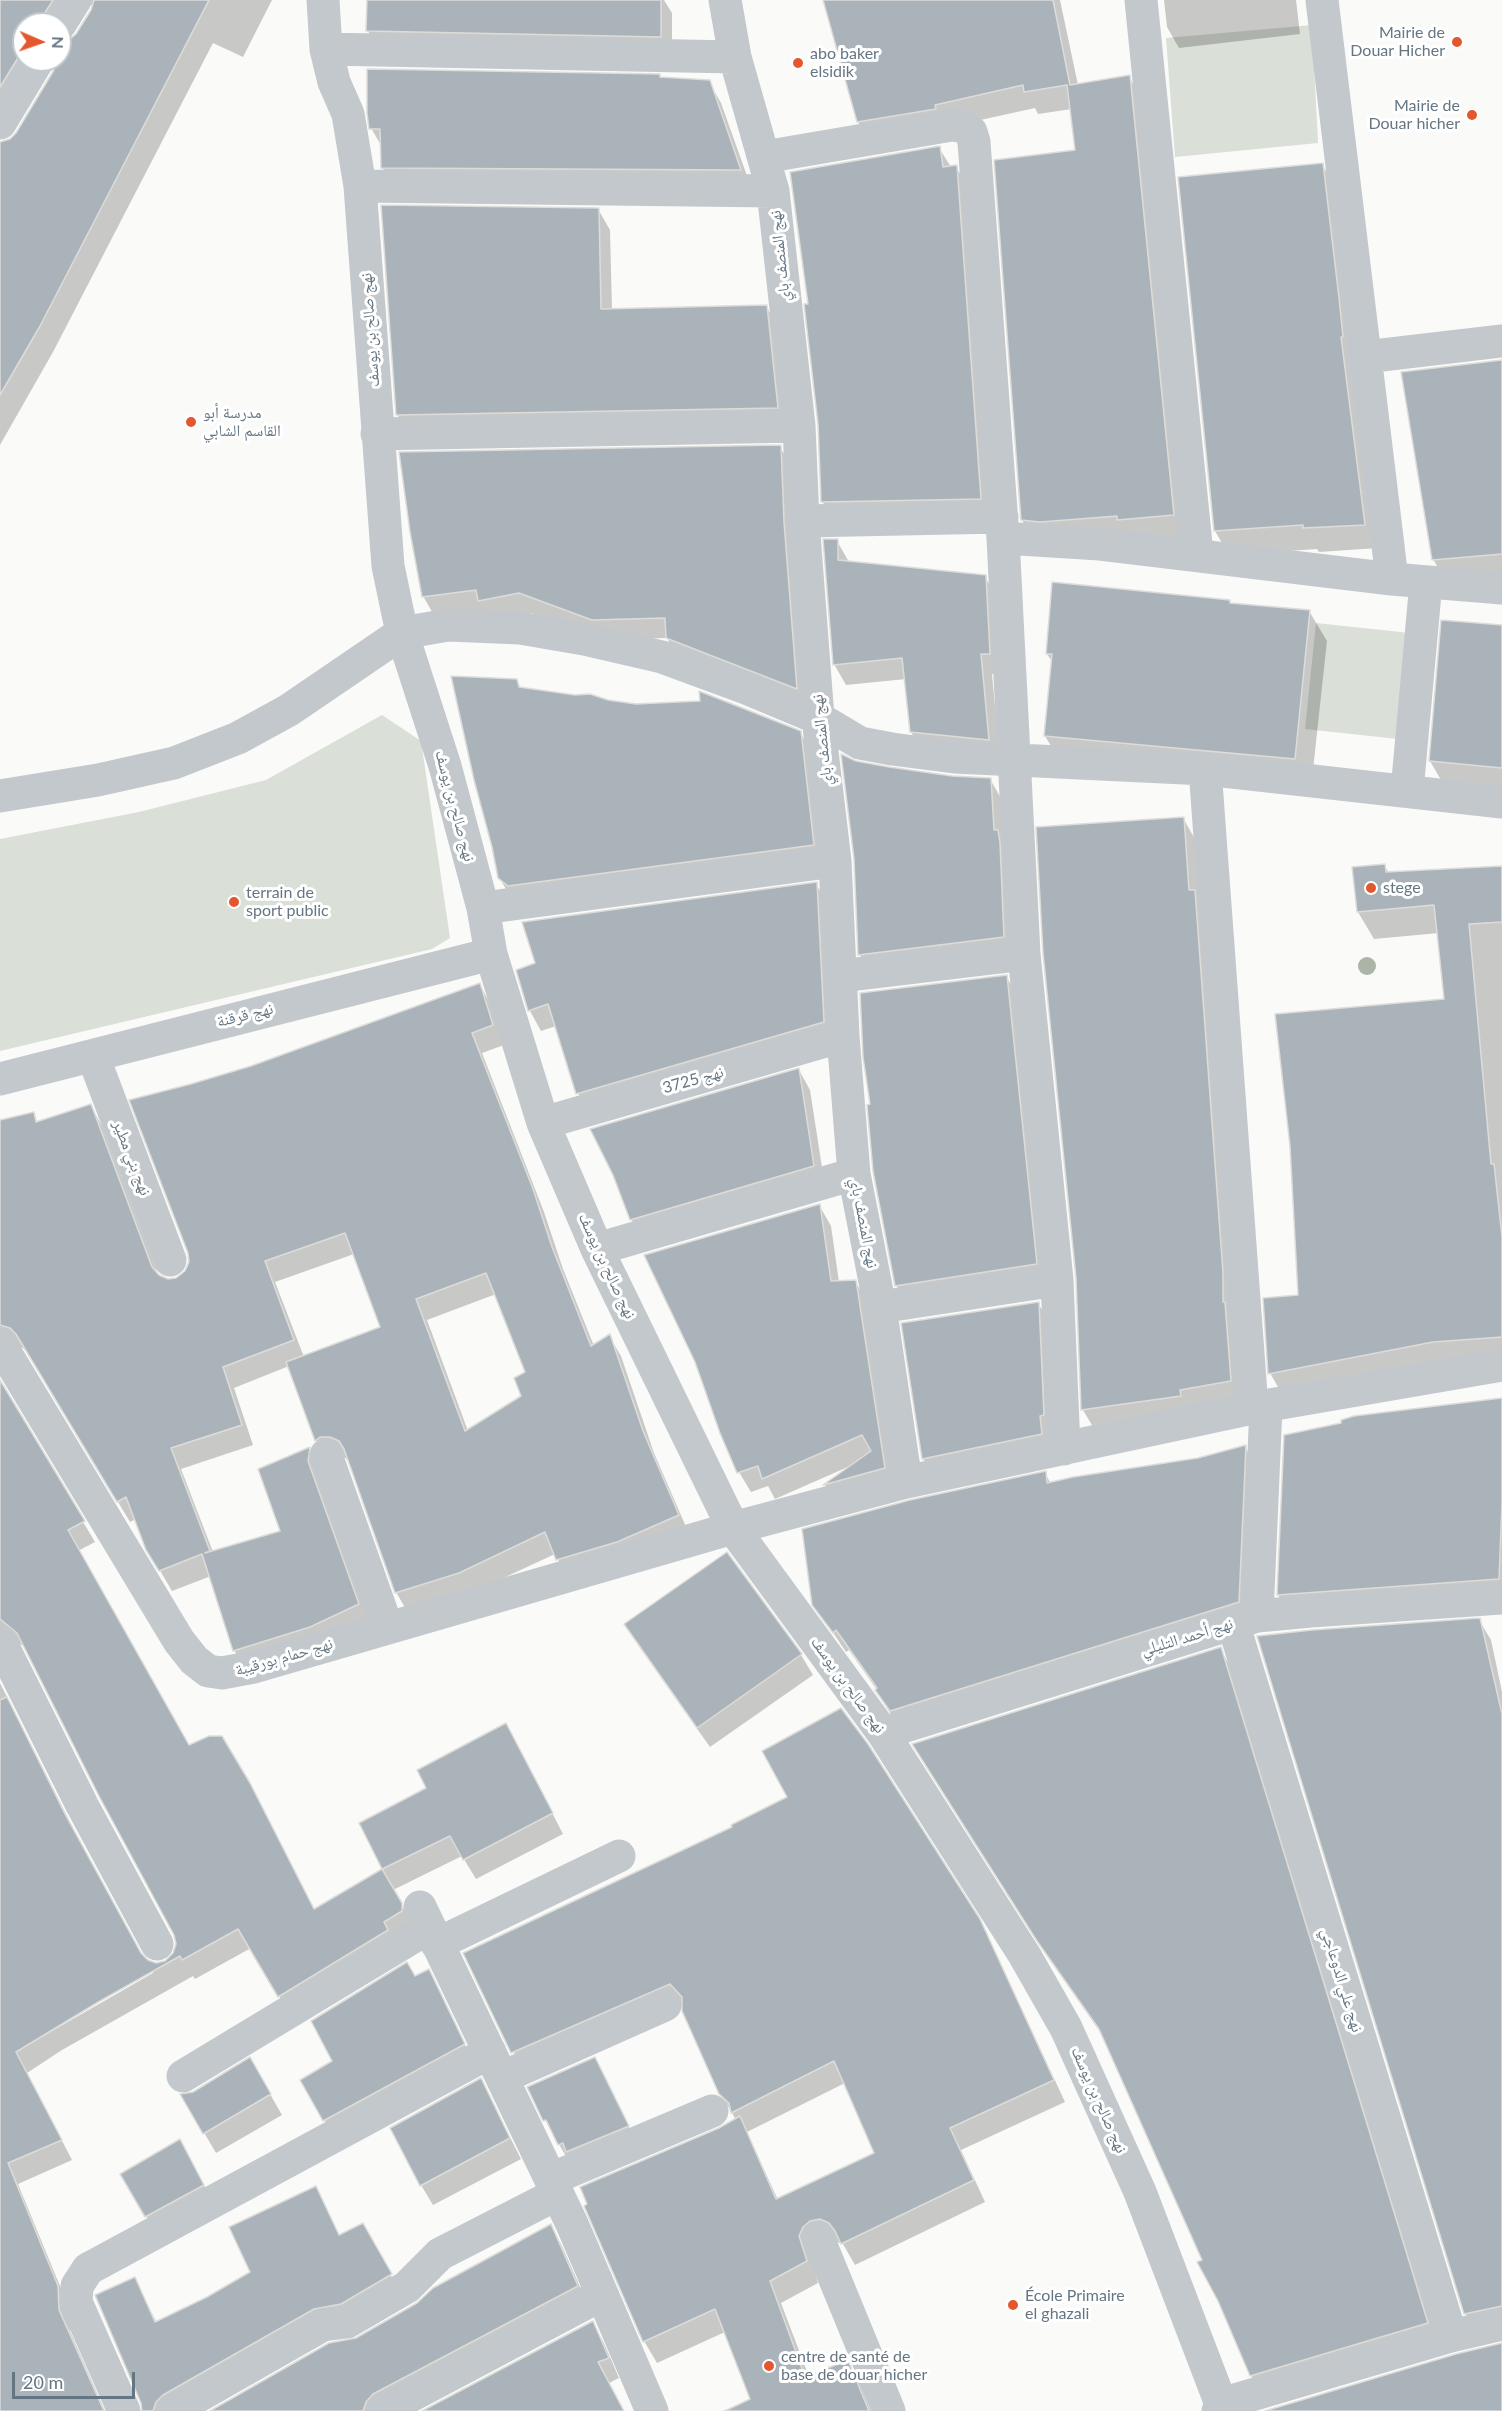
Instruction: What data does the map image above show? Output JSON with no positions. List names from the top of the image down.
{
  "streets": {
    "street": [
      "نهج المنصف باي",
      "نهج صالح بن يوسف",
      "نهج قرقنة",
      "نهج 3725",
      "نهج بني مطير",
      "نهج أحمد التليلي",
      "نهج حمام بورقيبة",
      "نهج علي الدوعاجي"
    ]
  },
  "crossings": [
    ["نهج المنصف باي", "نهج 3725"],
    ["نهج المنصف باي", "نهج حمام بورقيبة"],
    ["نهج صالح بن يوسف", "نهج قرقنة"],
    ["نهج صالح بن يوسف", "نهج 3725"],
    ["نهج صالح بن يوسف", "نهج أحمد التليلي"],
    ["نهج صالح بن يوسف", "نهج حمام بورقيبة"],
    ["نهج قرقنة", "نهج بني مطير"],
    ["نهج أحمد التليلي", "نهج علي الدوعاجي"],
    ["نهج حمام بورقيبة", "نهج علي الدوعاجي"]
  ],
  "places": [
    "Mairie de Douar Hicher",
    "abo baker elsidik",
    "Mairie de Douar hicher",
    "مدرسة أبو القاسم الشابي",
    "stege",
    "terrain de sport public",
    "École Primaire el ghazali",
    "centre de santé de base de douar hicher"
  ],
  "scale_bar": "20 m",
  "north": "right"
}
